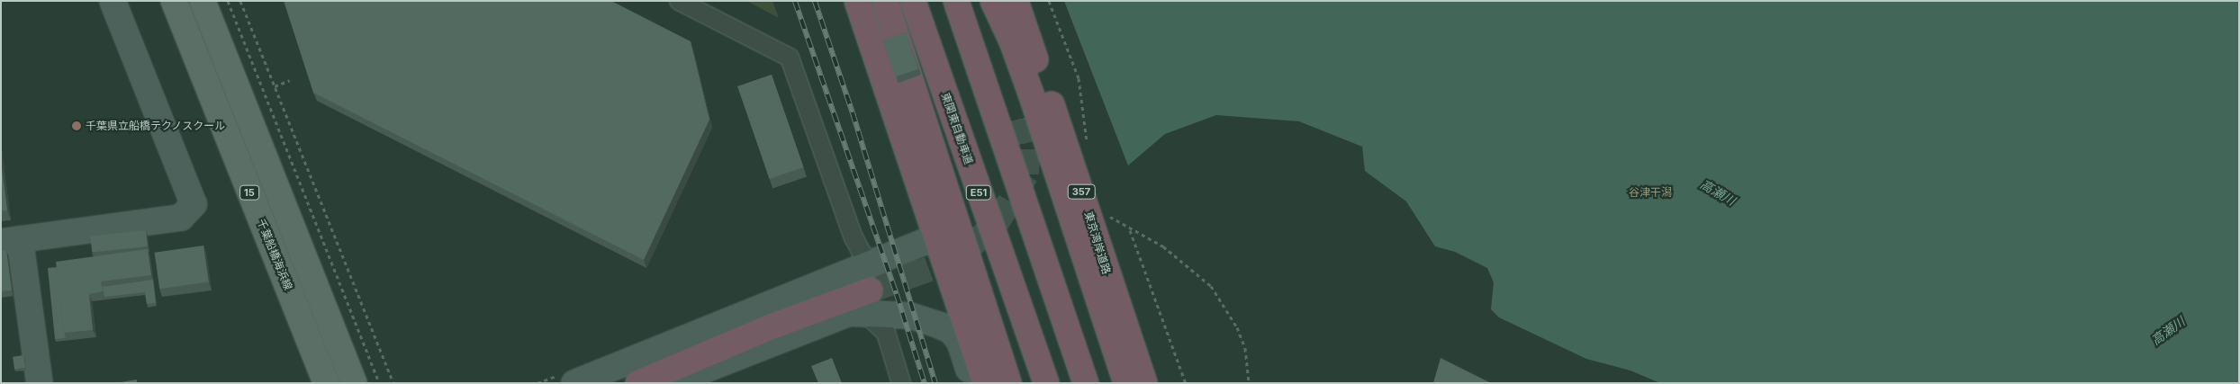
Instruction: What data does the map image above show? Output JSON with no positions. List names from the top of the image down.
{
  "streets": {
    "highway": [
      "東関東自動車道",
      "357",
      "E51",
      "東京湾岸道路"
    ],
    "main road": ["15", "千葉船橋海浜線"]
  },
  "water": ["高瀬川"],
  "parks": ["谷津干潟"],
  "places": ["千葉県立船橋テクノスクール"]
}
